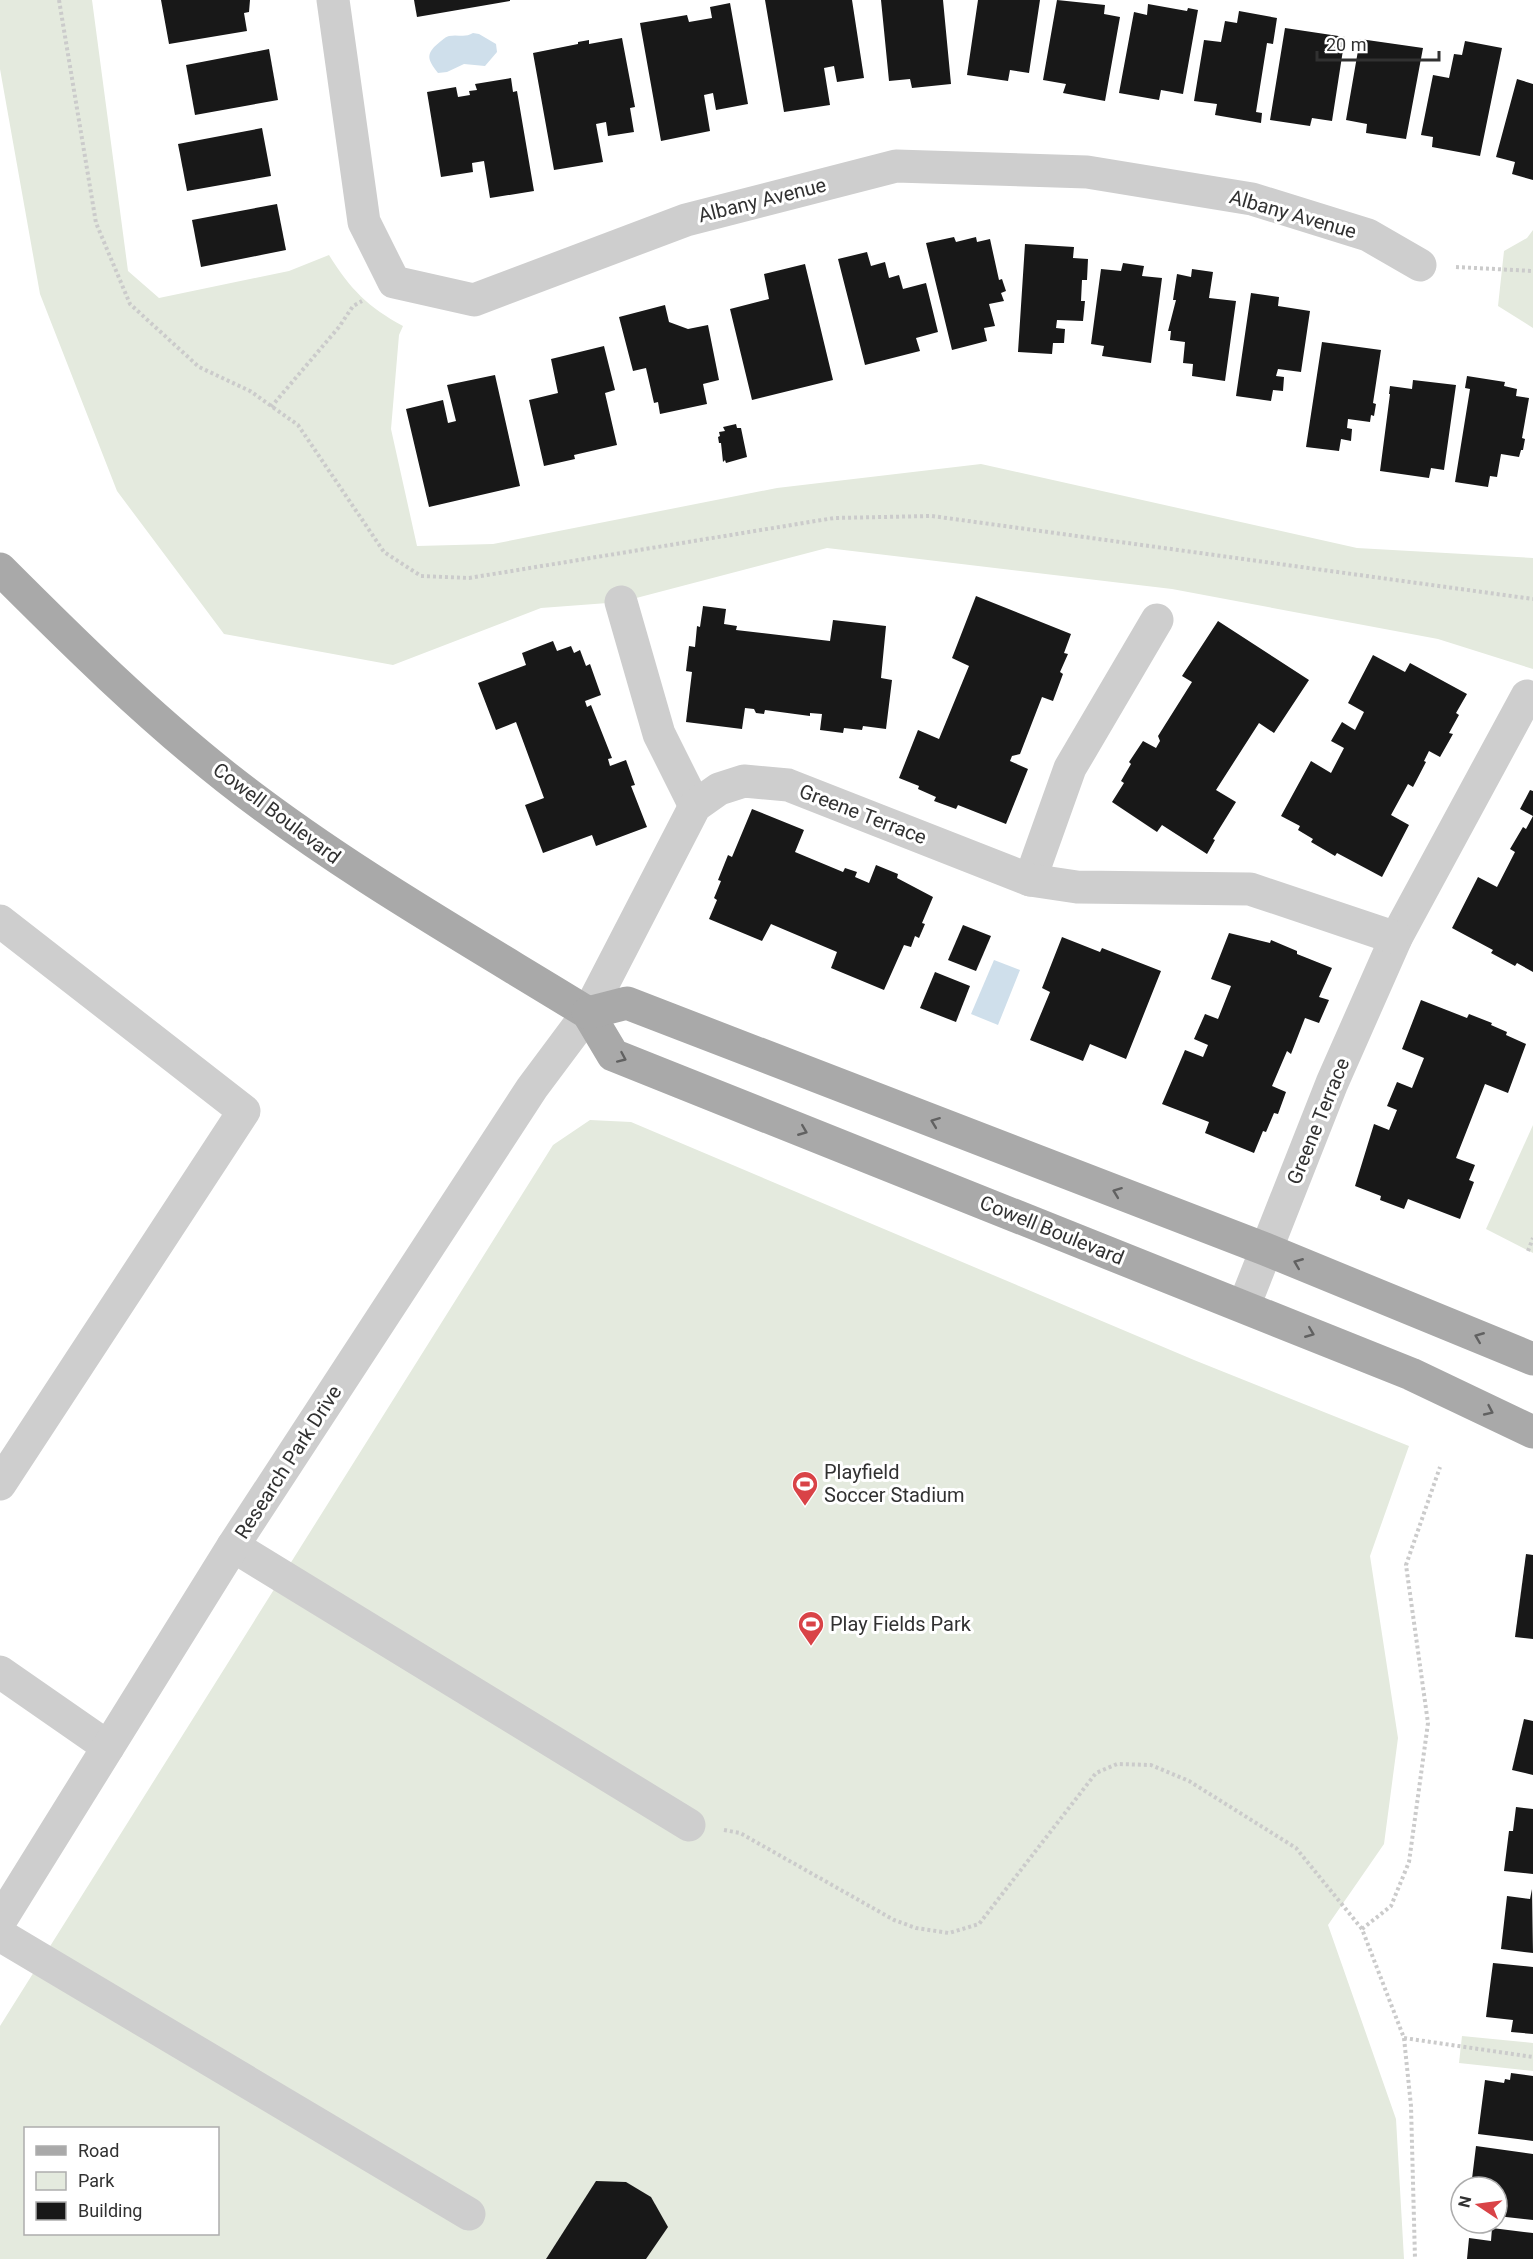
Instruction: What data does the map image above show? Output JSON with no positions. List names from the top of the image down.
{
  "streets": {
    "main road": ["Cowell Boulevard"],
    "street": ["Albany Avenue", "Greene Terrace", "Research Park Drive"]
  },
  "crossings": [
    ["Cowell Boulevard", "Greene Terrace"],
    ["Cowell Boulevard", "Research Park Drive"],
    ["Greene Terrace", "Research Park Drive"]
  ],
  "places": {
    "sports": ["Playfield Soccer Stadium", "Play Fields Park"]
  },
  "legend": ["Road", "Park", "Building"],
  "scale_bar": "20 m",
  "north": "left"
}
